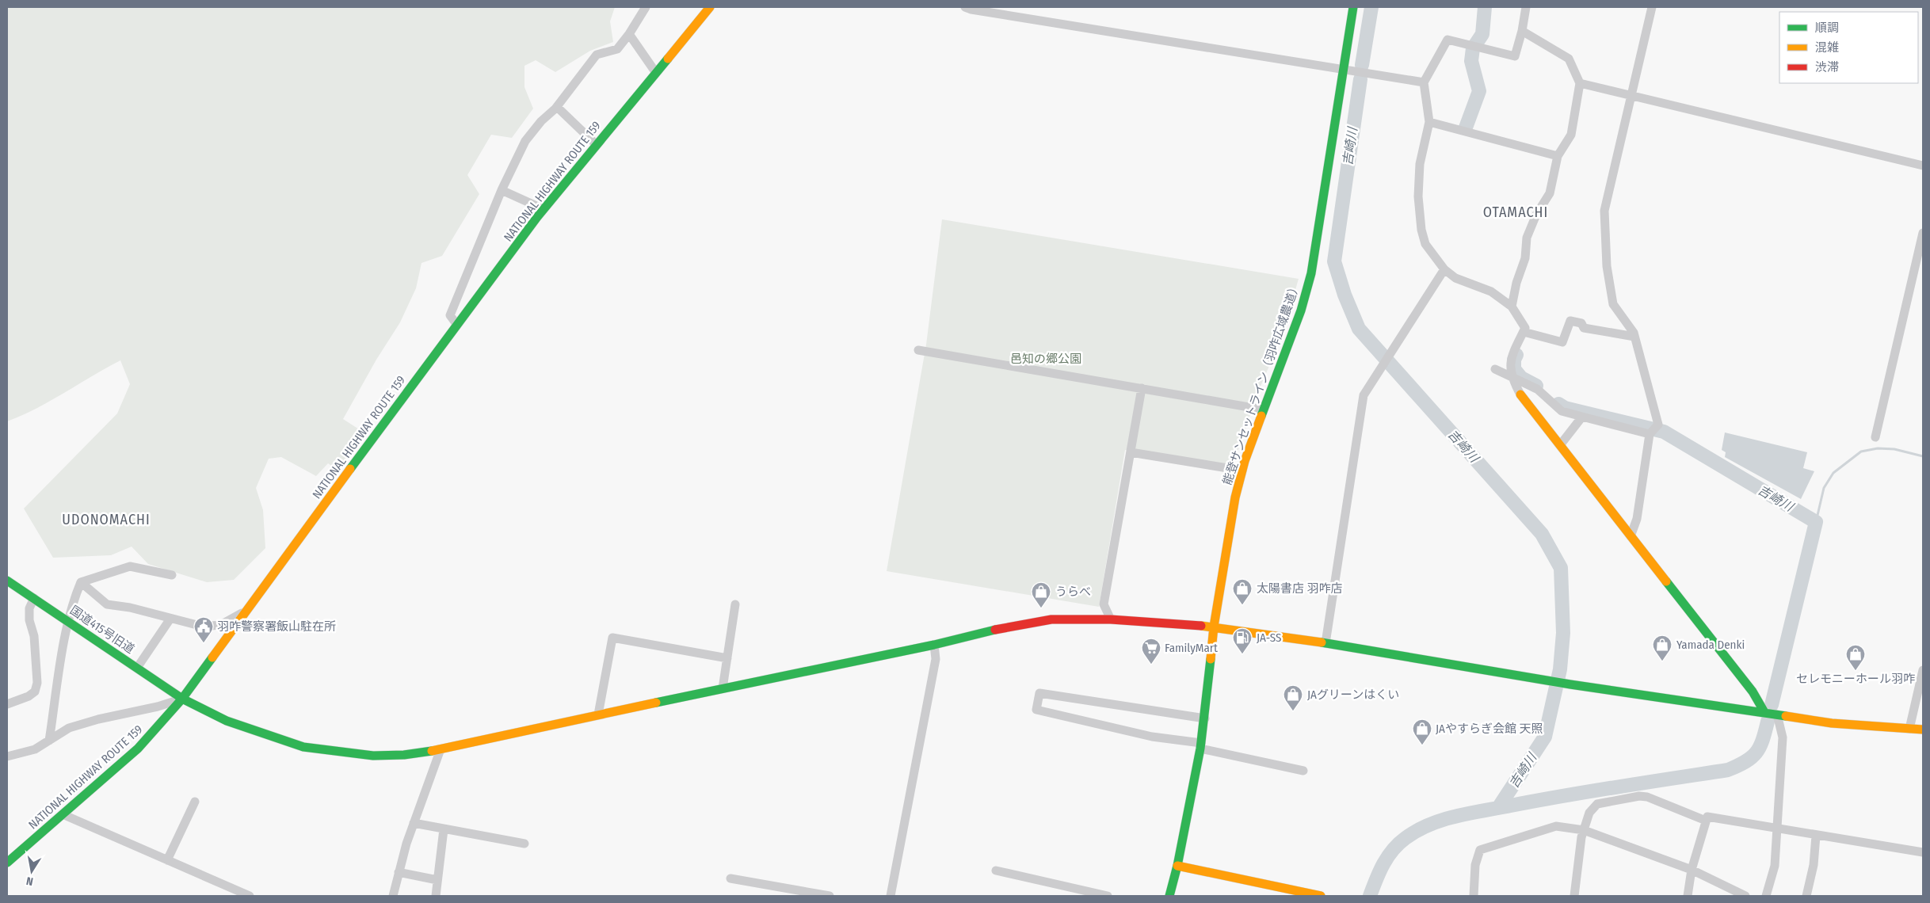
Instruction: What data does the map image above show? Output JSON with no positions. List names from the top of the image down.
{
  "streets": {
    "main road": ["NATIONAL HIGHWAY ROUTE 159", "能登サンセットライン（羽咋広域農道）", "国道415号旧道"]
  },
  "crossings": [
    ["NATIONAL HIGHWAY ROUTE 159", "国道415号旧道"],
    ["能登サンセットライン（羽咋広域農道）", "国道415号旧道"]
  ],
  "districts": ["OTAMACHI", "UDONOMACHI"],
  "water": ["吉崎川"],
  "parks": ["邑知の郷公園"],
  "places": {
    "shop": [
      "太陽書店 羽咋店",
      "うらべ",
      "Yamada Denki",
      "セレモニーホール羽咋",
      "JAグリーンはくい",
      "JAやすらぎ会館 天照"
    ],
    "public building": ["羽咋警察署飯山駐在所"],
    "fuel station": ["JA-SS"],
    "supermarket": ["FamilyMart"]
  },
  "legend": ["順調", "混雑", "渋滞"],
  "north": "bottom"
}
